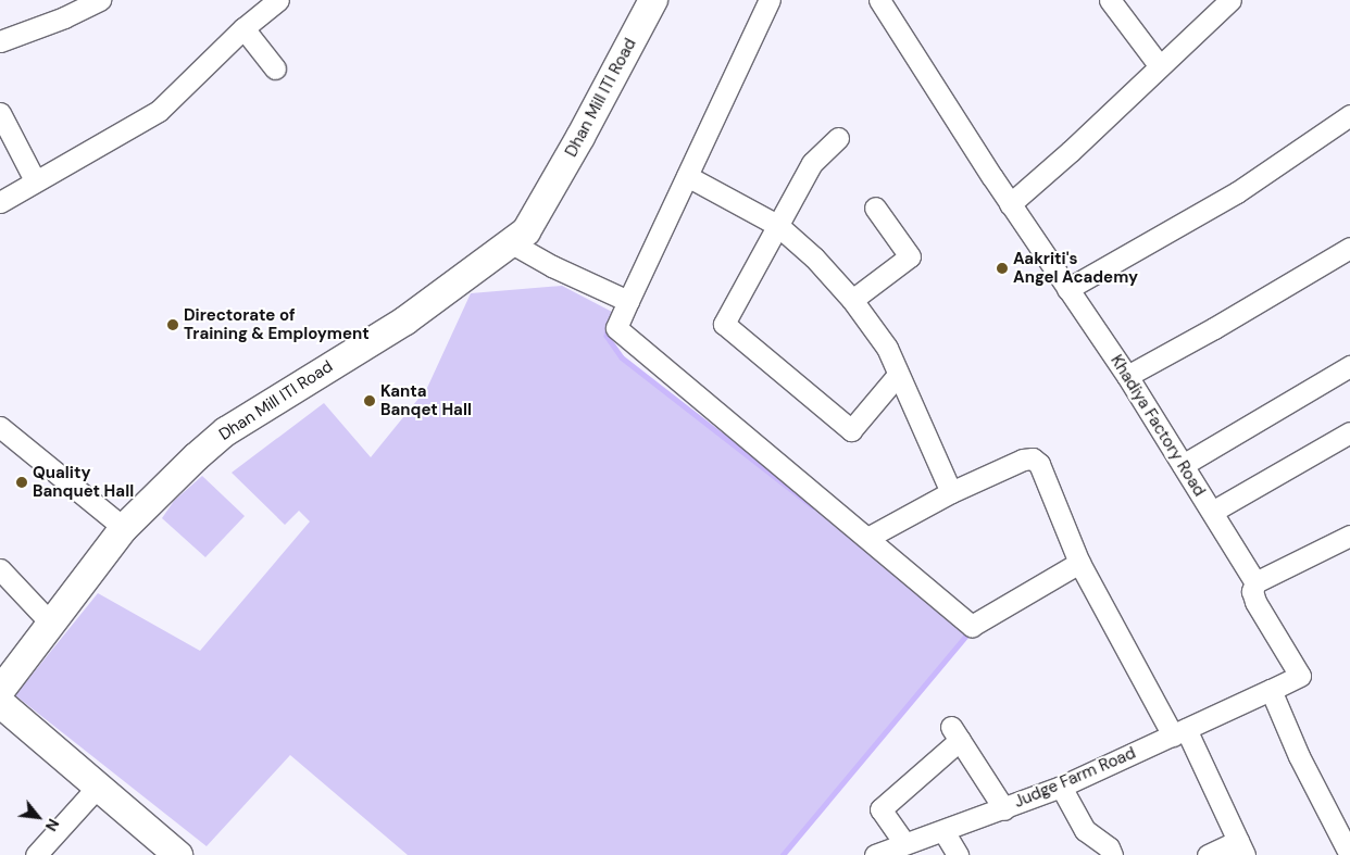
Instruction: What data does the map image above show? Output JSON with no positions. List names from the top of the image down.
{
  "streets": {
    "street": ["Dhan Mill ITI Road", "Khadiya Factory Road", "Judge Farm Road"]
  },
  "crossings": [
    ["Khadiya Factory Road", "Judge Farm Road"]
  ],
  "places": [
    "Aakriti's Angel Academy",
    "Directorate of Training & Employment",
    "Kanta Banqet Hall",
    "Quality Banquet Hall"
  ],
  "north": "bottom right"
}
